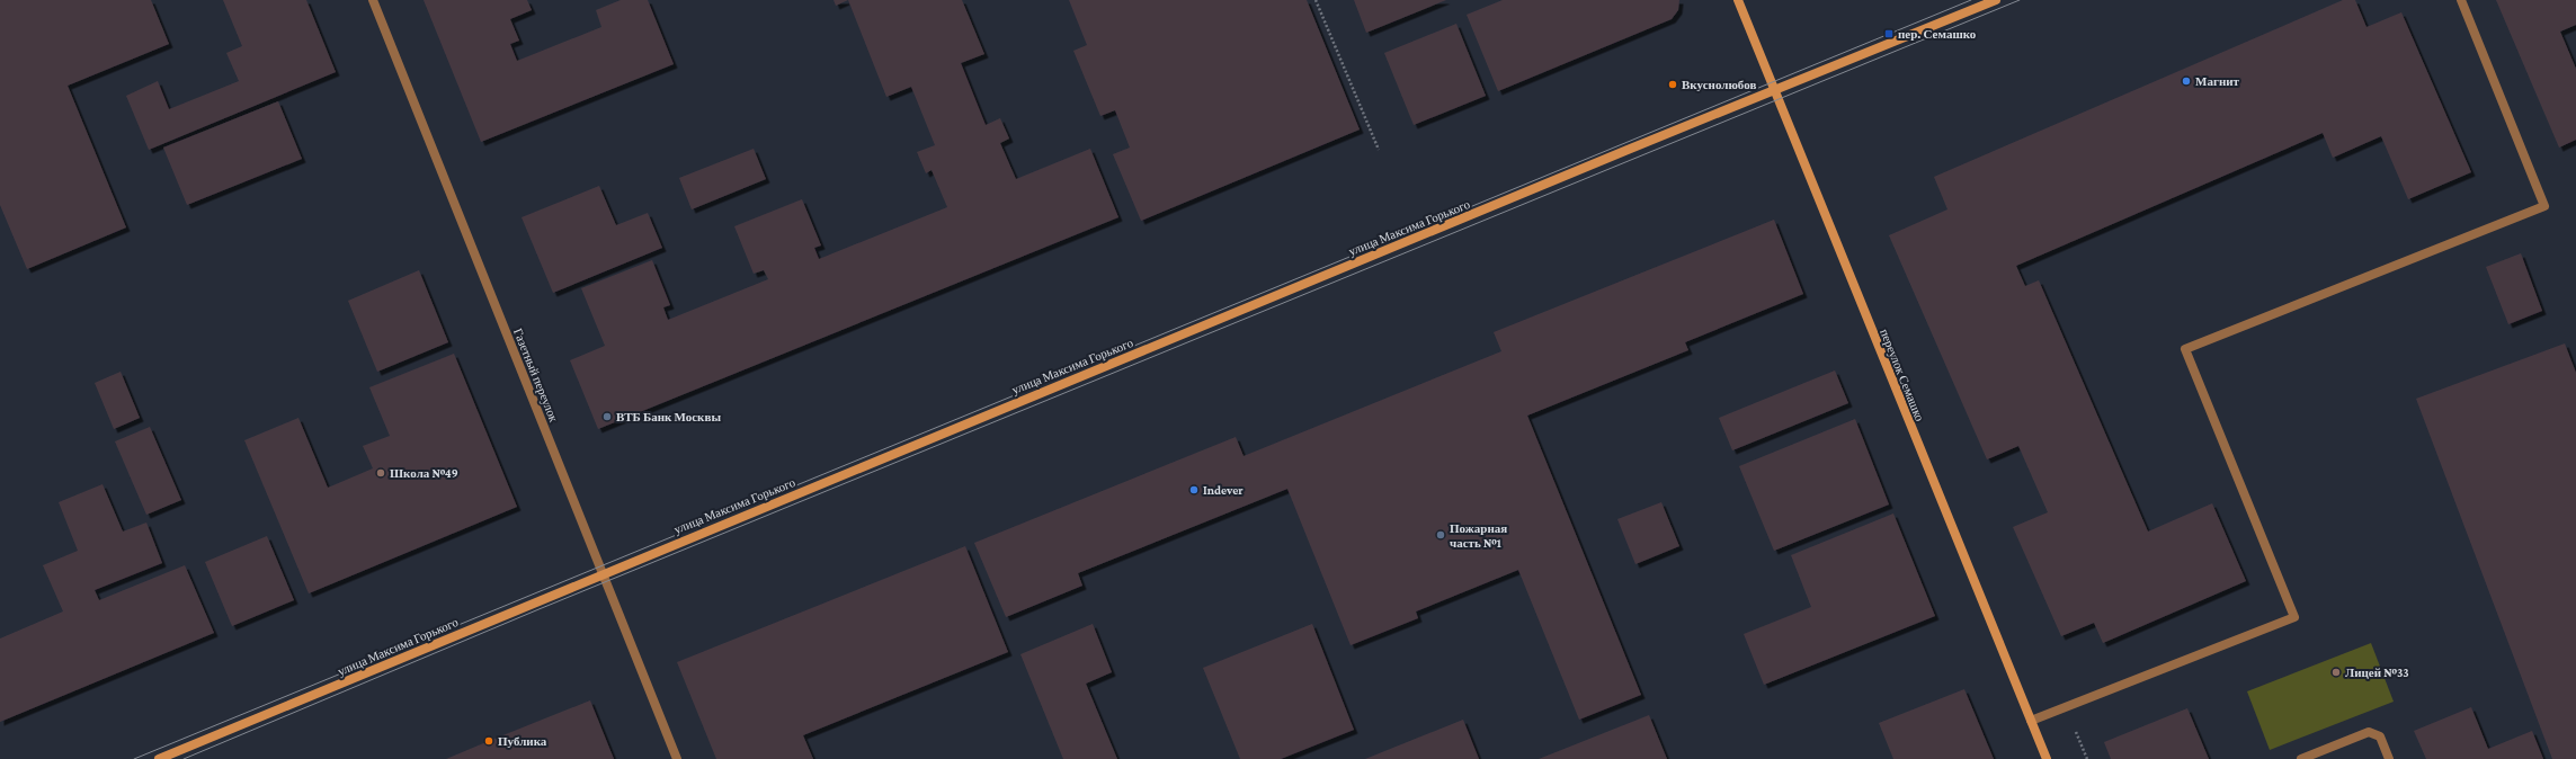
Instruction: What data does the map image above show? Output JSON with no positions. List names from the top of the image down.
{
  "streets": {
    "main road": ["улица Максима Горького", "переулок Семашко"],
    "street": ["Газетный переулок"]
  },
  "crossings": [
    ["улица Максима Горького", "Газетный переулок"],
    ["улица Максима Горького", "переулок Семашко"]
  ],
  "places": {
    "transit": ["пер. Семашко"],
    "other": [
      "Магнит",
      "Вкуснолюбов",
      "ВТБ Банк Москвы",
      "Школа №49",
      "Indever",
      "Пожарная часть №1",
      "Лицей №33",
      "Публика"
    ]
  }
}
